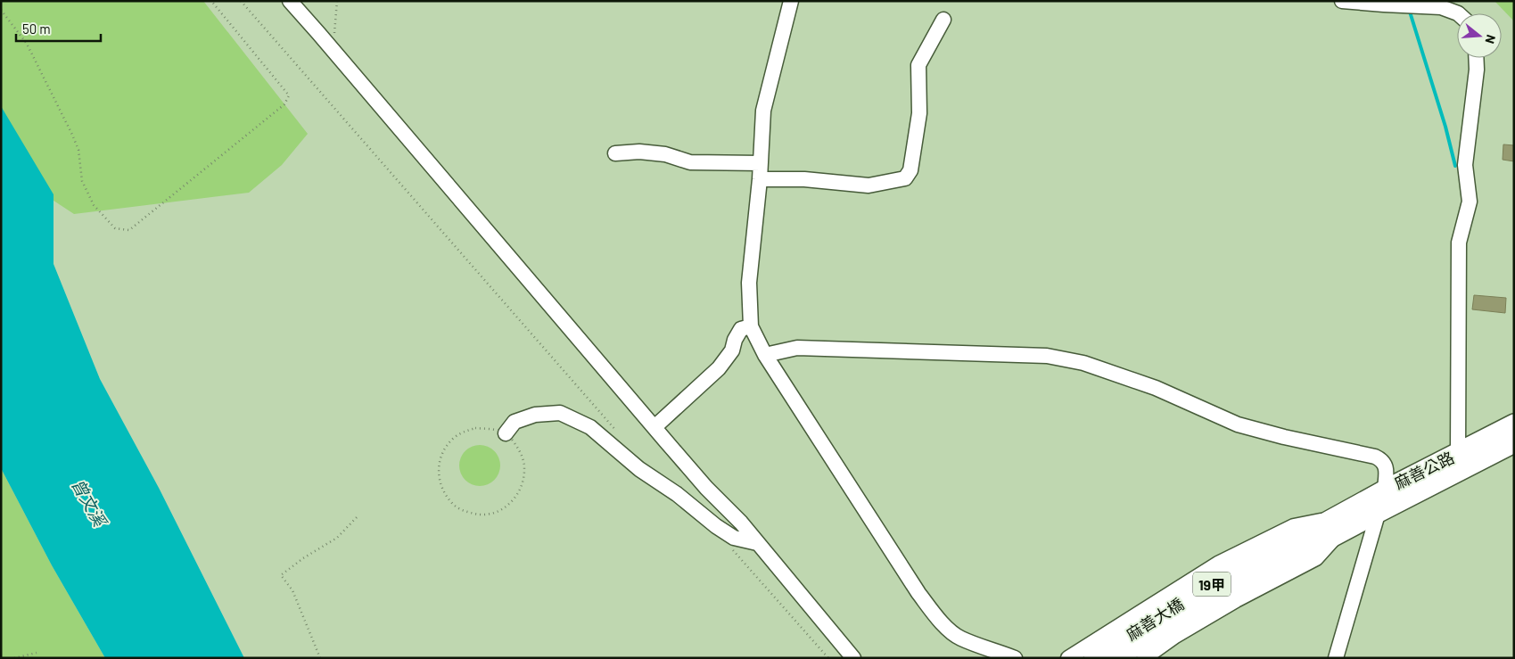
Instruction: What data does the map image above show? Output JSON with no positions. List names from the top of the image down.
{
  "streets": {
    "main road": ["麻善公路", "19甲", "麻善大橋"]
  },
  "crossings": [
    ["麻善公路", "麻善大橋"]
  ],
  "water": ["曾文溪"],
  "scale_bar": "50 m",
  "north": "right"
}
